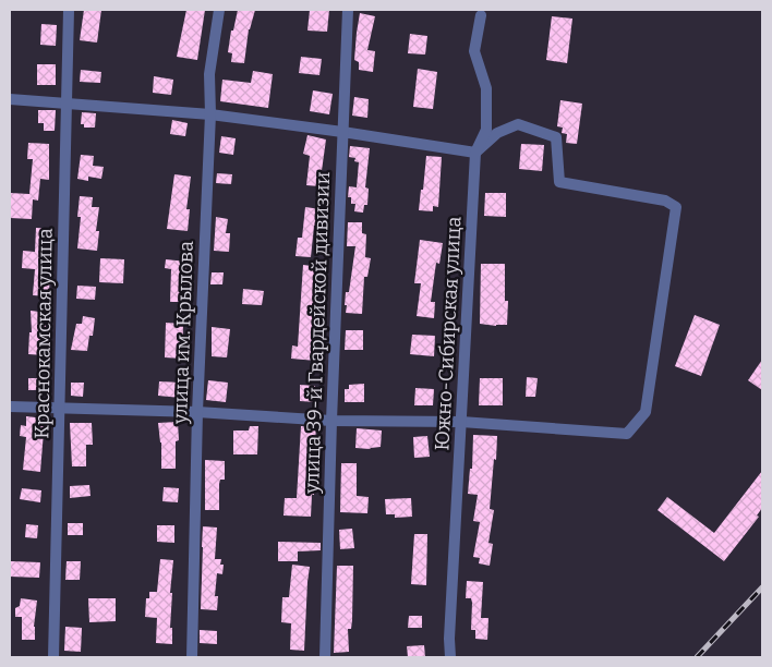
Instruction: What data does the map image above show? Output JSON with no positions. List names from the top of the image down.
{
  "streets": {
    "street": [
      "улица им. Крылова",
      "улица 39-й Гвардейской дивизии",
      "Краснокамская улица",
      "Южно-Сибирская улица"
    ]
  }
}
